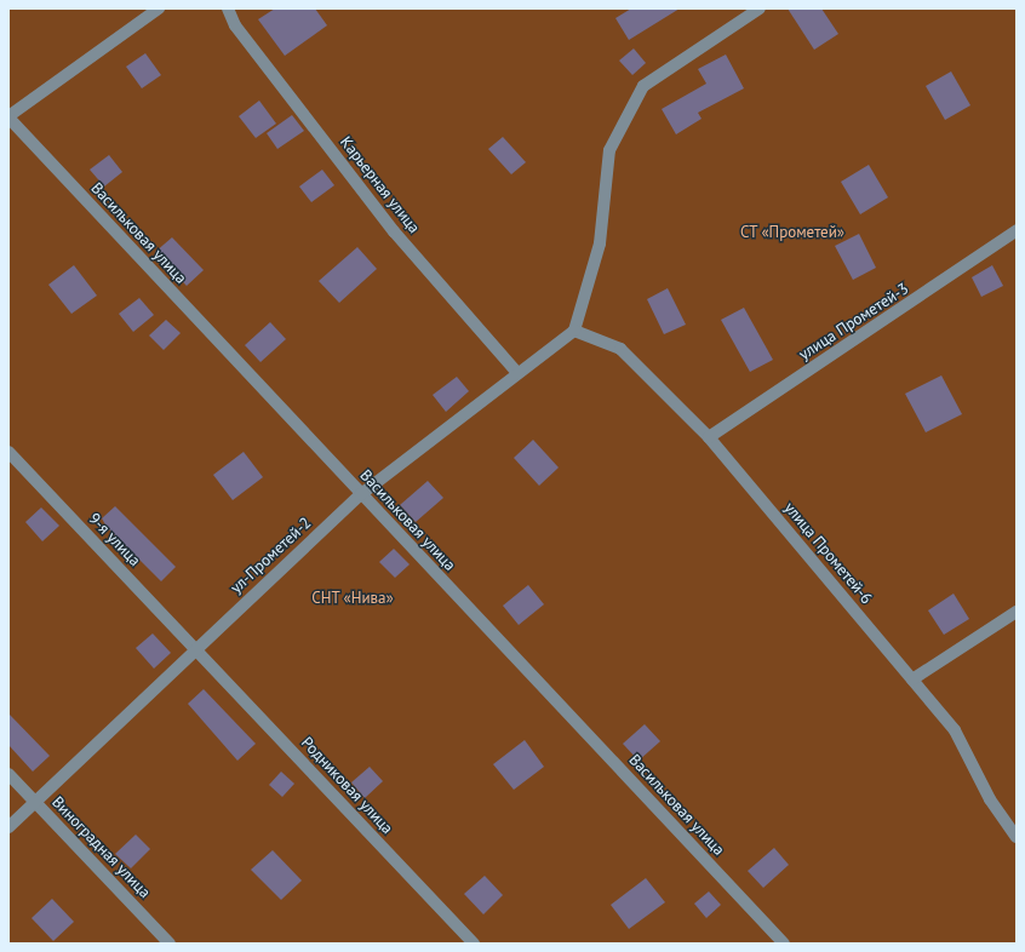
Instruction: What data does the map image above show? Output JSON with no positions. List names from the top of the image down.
{
  "streets": {
    "street": [
      "Карьерная улица",
      "Васильковая улица",
      "улица Прометей-3",
      "9-я улица",
      "улица Прометей-6",
      "ул-Прометей-2",
      "Родниковая улица",
      "Виноградная улица"
    ]
  },
  "crossings": [
    ["Карьерная улица", "ул-Прометей-2"],
    ["Васильковая улица", "ул-Прометей-2"],
    ["улица Прометей-3", "улица Прометей-6"],
    ["9-я улица", "ул-Прометей-2"],
    ["9-я улица", "Родниковая улица"],
    ["улица Прометей-6", "ул-Прометей-2"],
    ["ул-Прометей-2", "Родниковая улица"],
    ["ул-Прометей-2", "Виноградная улица"]
  ],
  "parks": ["СТ «Прометей»", "СНТ «Нива»"]
}
